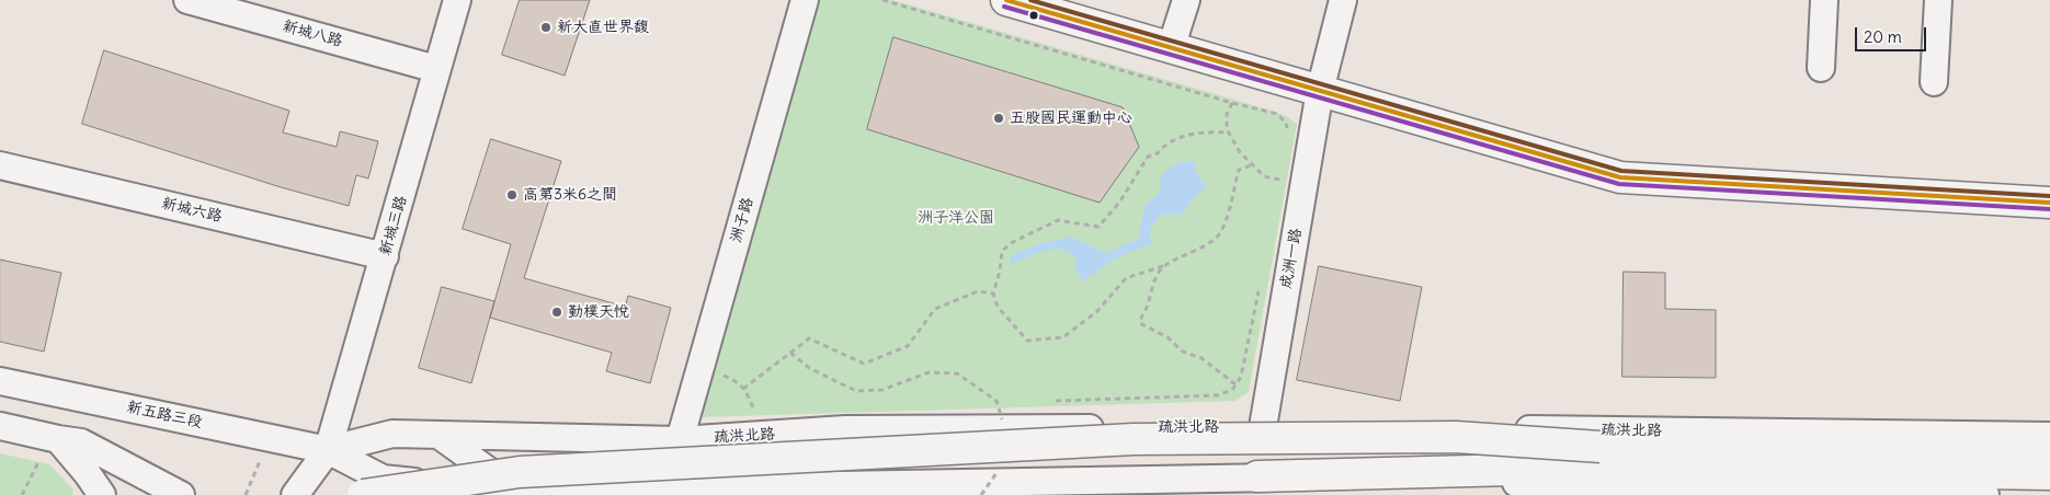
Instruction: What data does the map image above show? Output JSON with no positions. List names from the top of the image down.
{
  "streets": {
    "street": [
      "新城八路",
      "新城六路",
      "洲子路",
      "新城三路",
      "成洲一路",
      "新五路三段",
      "疏洪北路"
    ]
  },
  "crossings": [
    ["新城八路", "新城三路"],
    ["新城六路", "新城三路"],
    ["洲子路", "疏洪北路"],
    ["新城三路", "新五路三段"],
    ["新城三路", "疏洪北路"],
    ["成洲一路", "疏洪北路"],
    ["新五路三段", "疏洪北路"]
  ],
  "parks": ["洲子洋公園"],
  "places": [
    "新大直世界馥",
    "五股國民運動中心",
    "高第3米6之間",
    "勤樸天悅"
  ],
  "scale_bar": "20 m"
}
